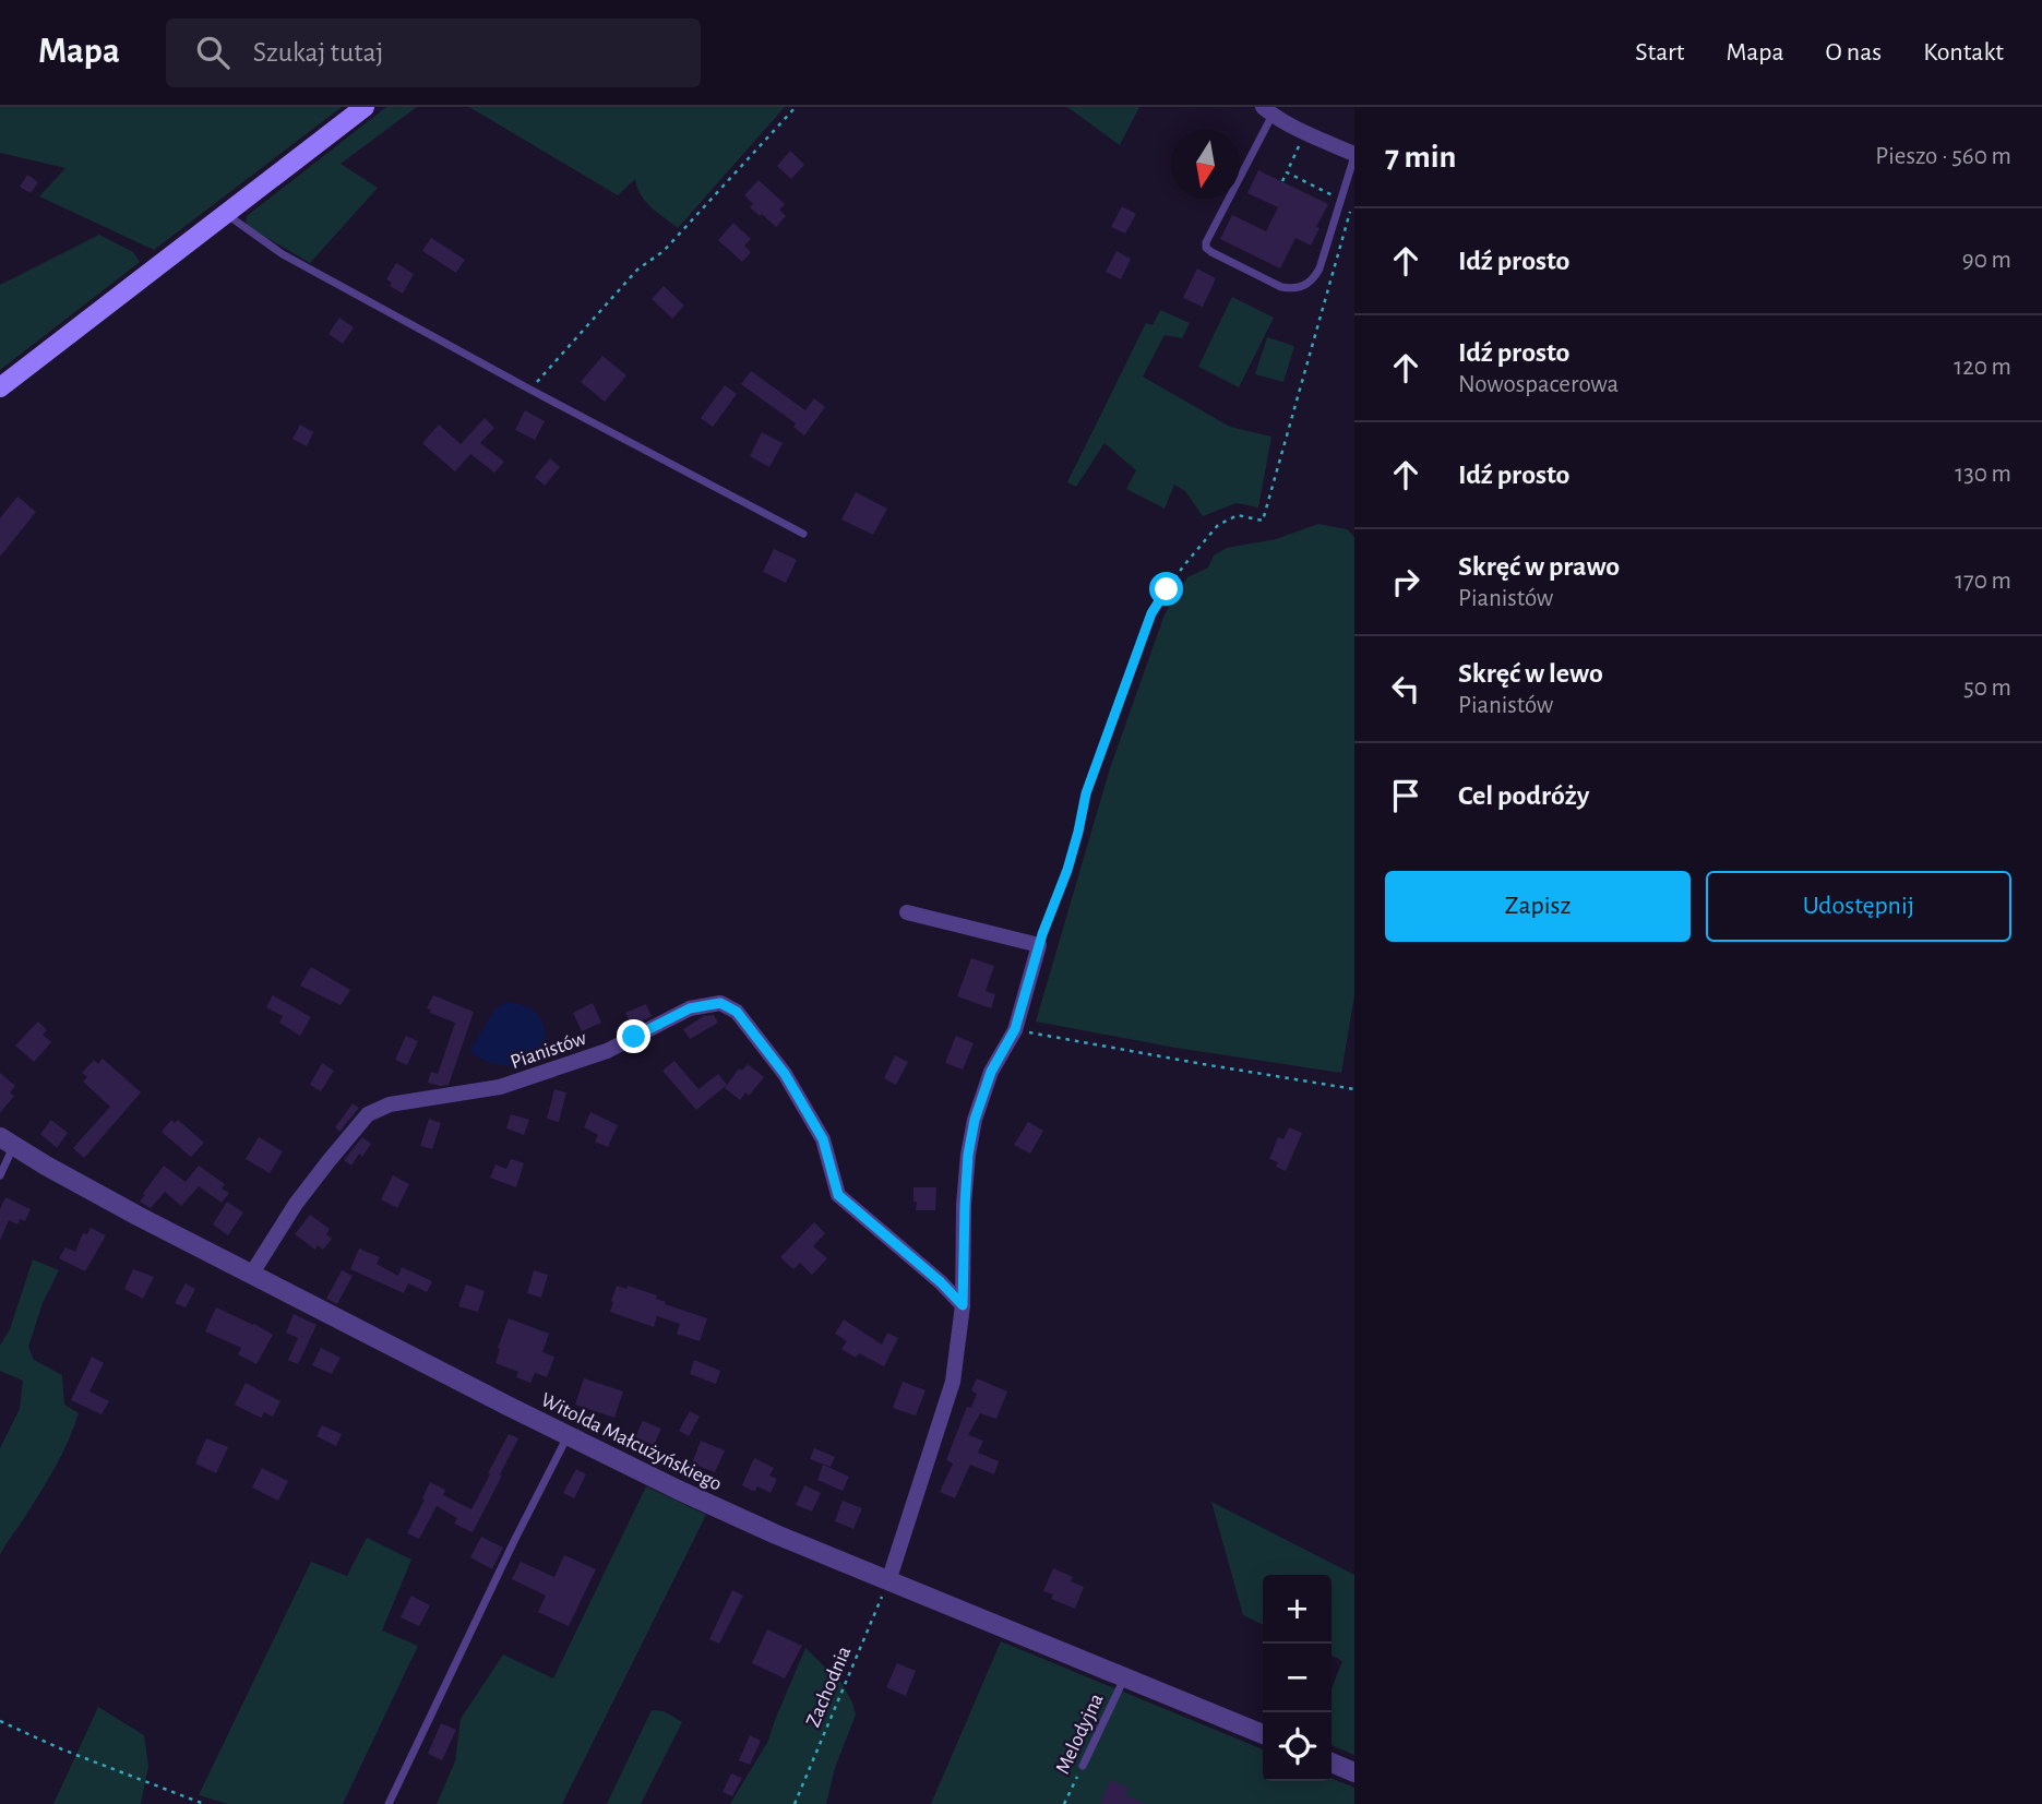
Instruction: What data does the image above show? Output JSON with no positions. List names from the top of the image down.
{
  "streets": {
    "street": ["Pianistów", "Witolda Małcużyńskiego"],
    "lane": ["Melodyjna"],
    "path": ["Zachodnia"]
  },
  "crossings": [
    ["Pianistów", "Witolda Małcużyńskiego"],
    ["Witolda Małcużyńskiego", "Zachodnia"],
    ["Witolda Małcużyńskiego", "Melodyjna"]
  ],
  "north": "bottom",
  "page": {
    "header": "Mapa",
    "search": "Szukaj tutaj",
    "nav": [
      "Start",
      "Mapa",
      "O nas",
      "Kontakt"
    ],
    "heading": ["7 min", "Pieszo · 560 m"],
    "list": [
      ["Idź prosto", "90 m"],
      ["Idź prosto", "Nowospacerowa", "120 m"],
      ["Idź prosto", "130 m"],
      ["Skręć w prawo", "Pianistów", "170 m"],
      ["Skręć w lewo", "Pianistów", "50 m"],
      "Cel podróży"
    ],
    "buttons": ["Zapisz", "Udostępnij"],
    "map_buttons": ["+", "−"]
  }
}
